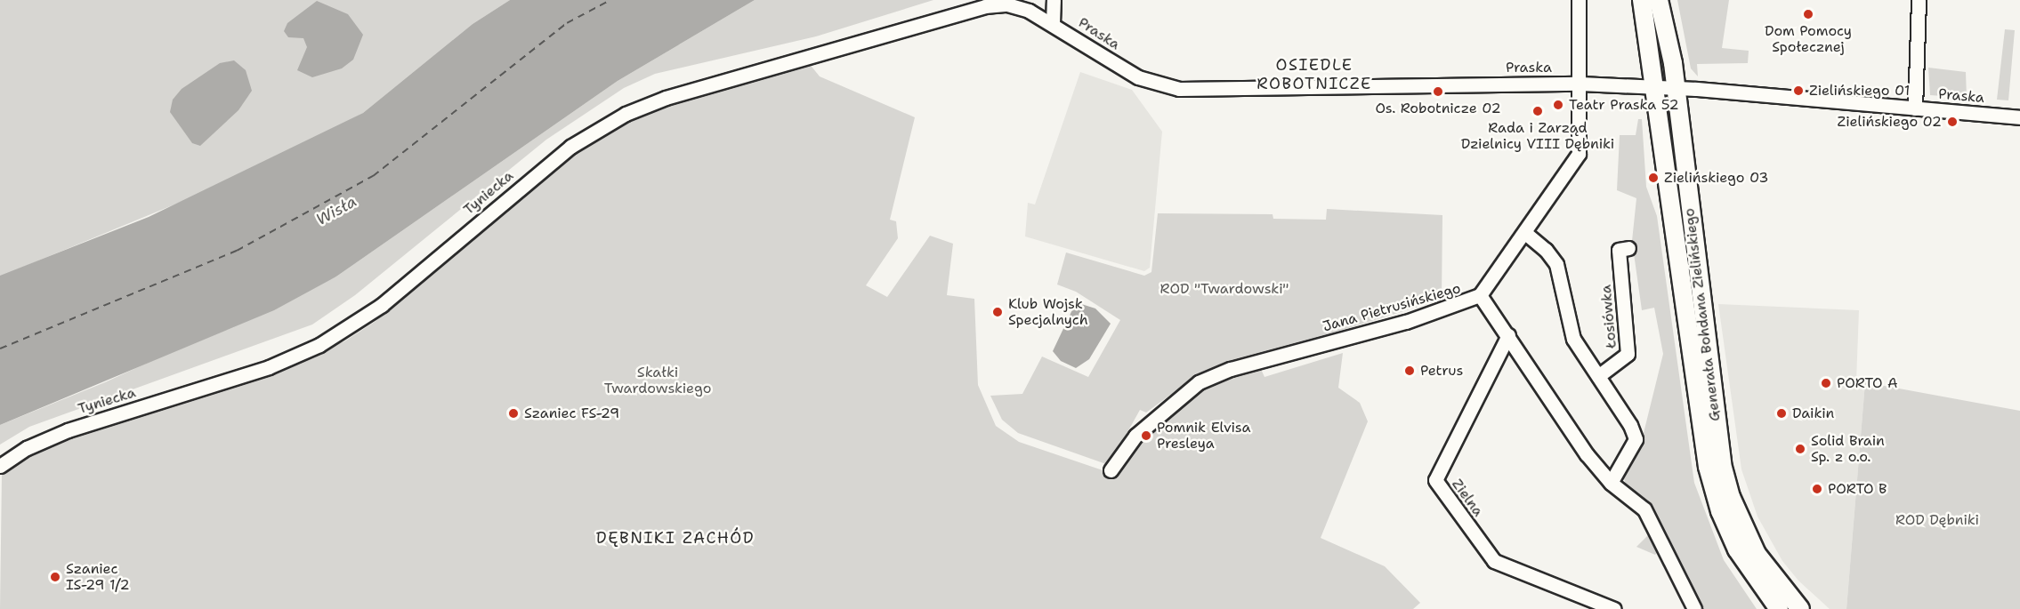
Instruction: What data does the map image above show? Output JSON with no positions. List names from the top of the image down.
{
  "streets": {
    "main road": ["Generała Bohdana Zielińskiego"],
    "street": [
      "Praska",
      "Tyniecka",
      "Jana Pietrusińskiego",
      "Łosiówka",
      "Zielna"
    ]
  },
  "crossings": [
    ["Praska", "Tyniecka"],
    ["Praska", "Jana Pietrusińskiego"],
    ["Praska", "Generała Bohdana Zielińskiego"]
  ],
  "districts": ["OSIEDLE ROBOTNICZE", "DĘBNIKI ZACHÓD"],
  "water": ["Wisła"],
  "parks": ["ROD \"Twardowski\"", "Skałki Twardowskiego", "ROD Dębniki"],
  "places": [
    "Dom Pomocy Społecznej",
    "Zielińskiego 01",
    "Os. Robotnicze 02",
    "Teatr Praska 52",
    "Rada i Zarząd Dzielnicy VIII Dębniki",
    "Zielińskiego 02",
    "Zielińskiego 03",
    "Klub Wojsk Specjalnych",
    "Petrus",
    "PORTO A",
    "Szaniec FS-29",
    "Daikin",
    "Pomnik Elvisa Presleya",
    "Solid Brain Sp. z o.o.",
    "PORTO B",
    "Szaniec IS-29 1/2"
  ]
}
